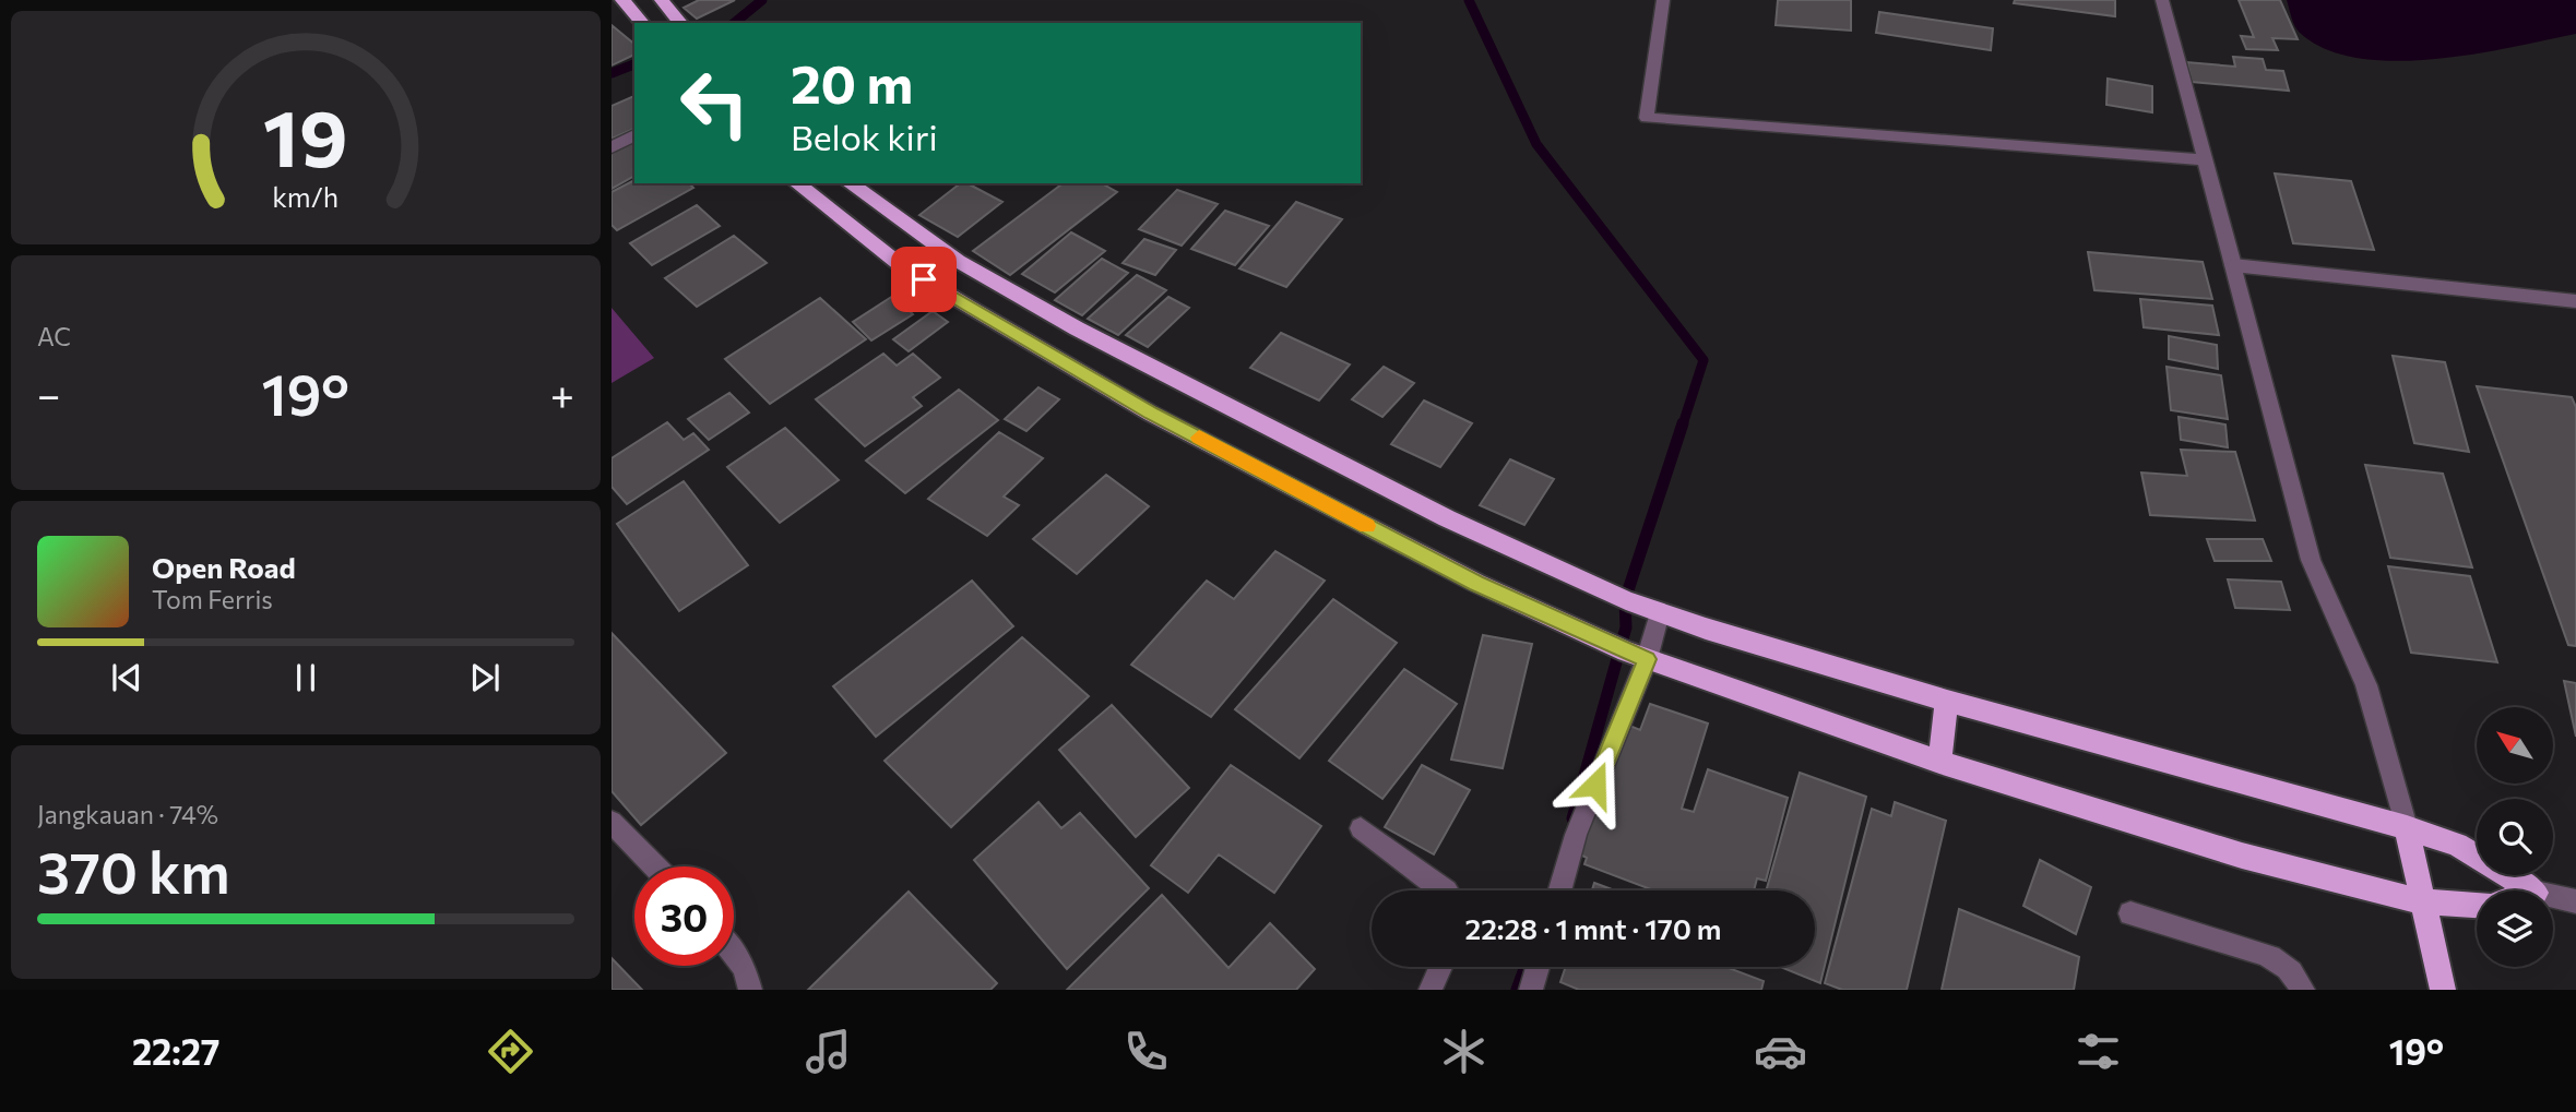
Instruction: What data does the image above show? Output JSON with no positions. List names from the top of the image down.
{
  "north": "top left",
  "page": {
    "turn": ["20 m", "Belok kiri"],
    "tile": [
      "AC",
      ["Jangkauan · 74%", "370 km"]
    ],
    "heat": ["−", "19°", "+"],
    "song": ["Open Road", "Tom Ferris"],
    "limit": "30",
    "trip": "22:28 · 1 mnt · 170 m",
    "tabs": ["22:27", "19°"],
    "gauge": ["19", "km/h"]
  }
}
